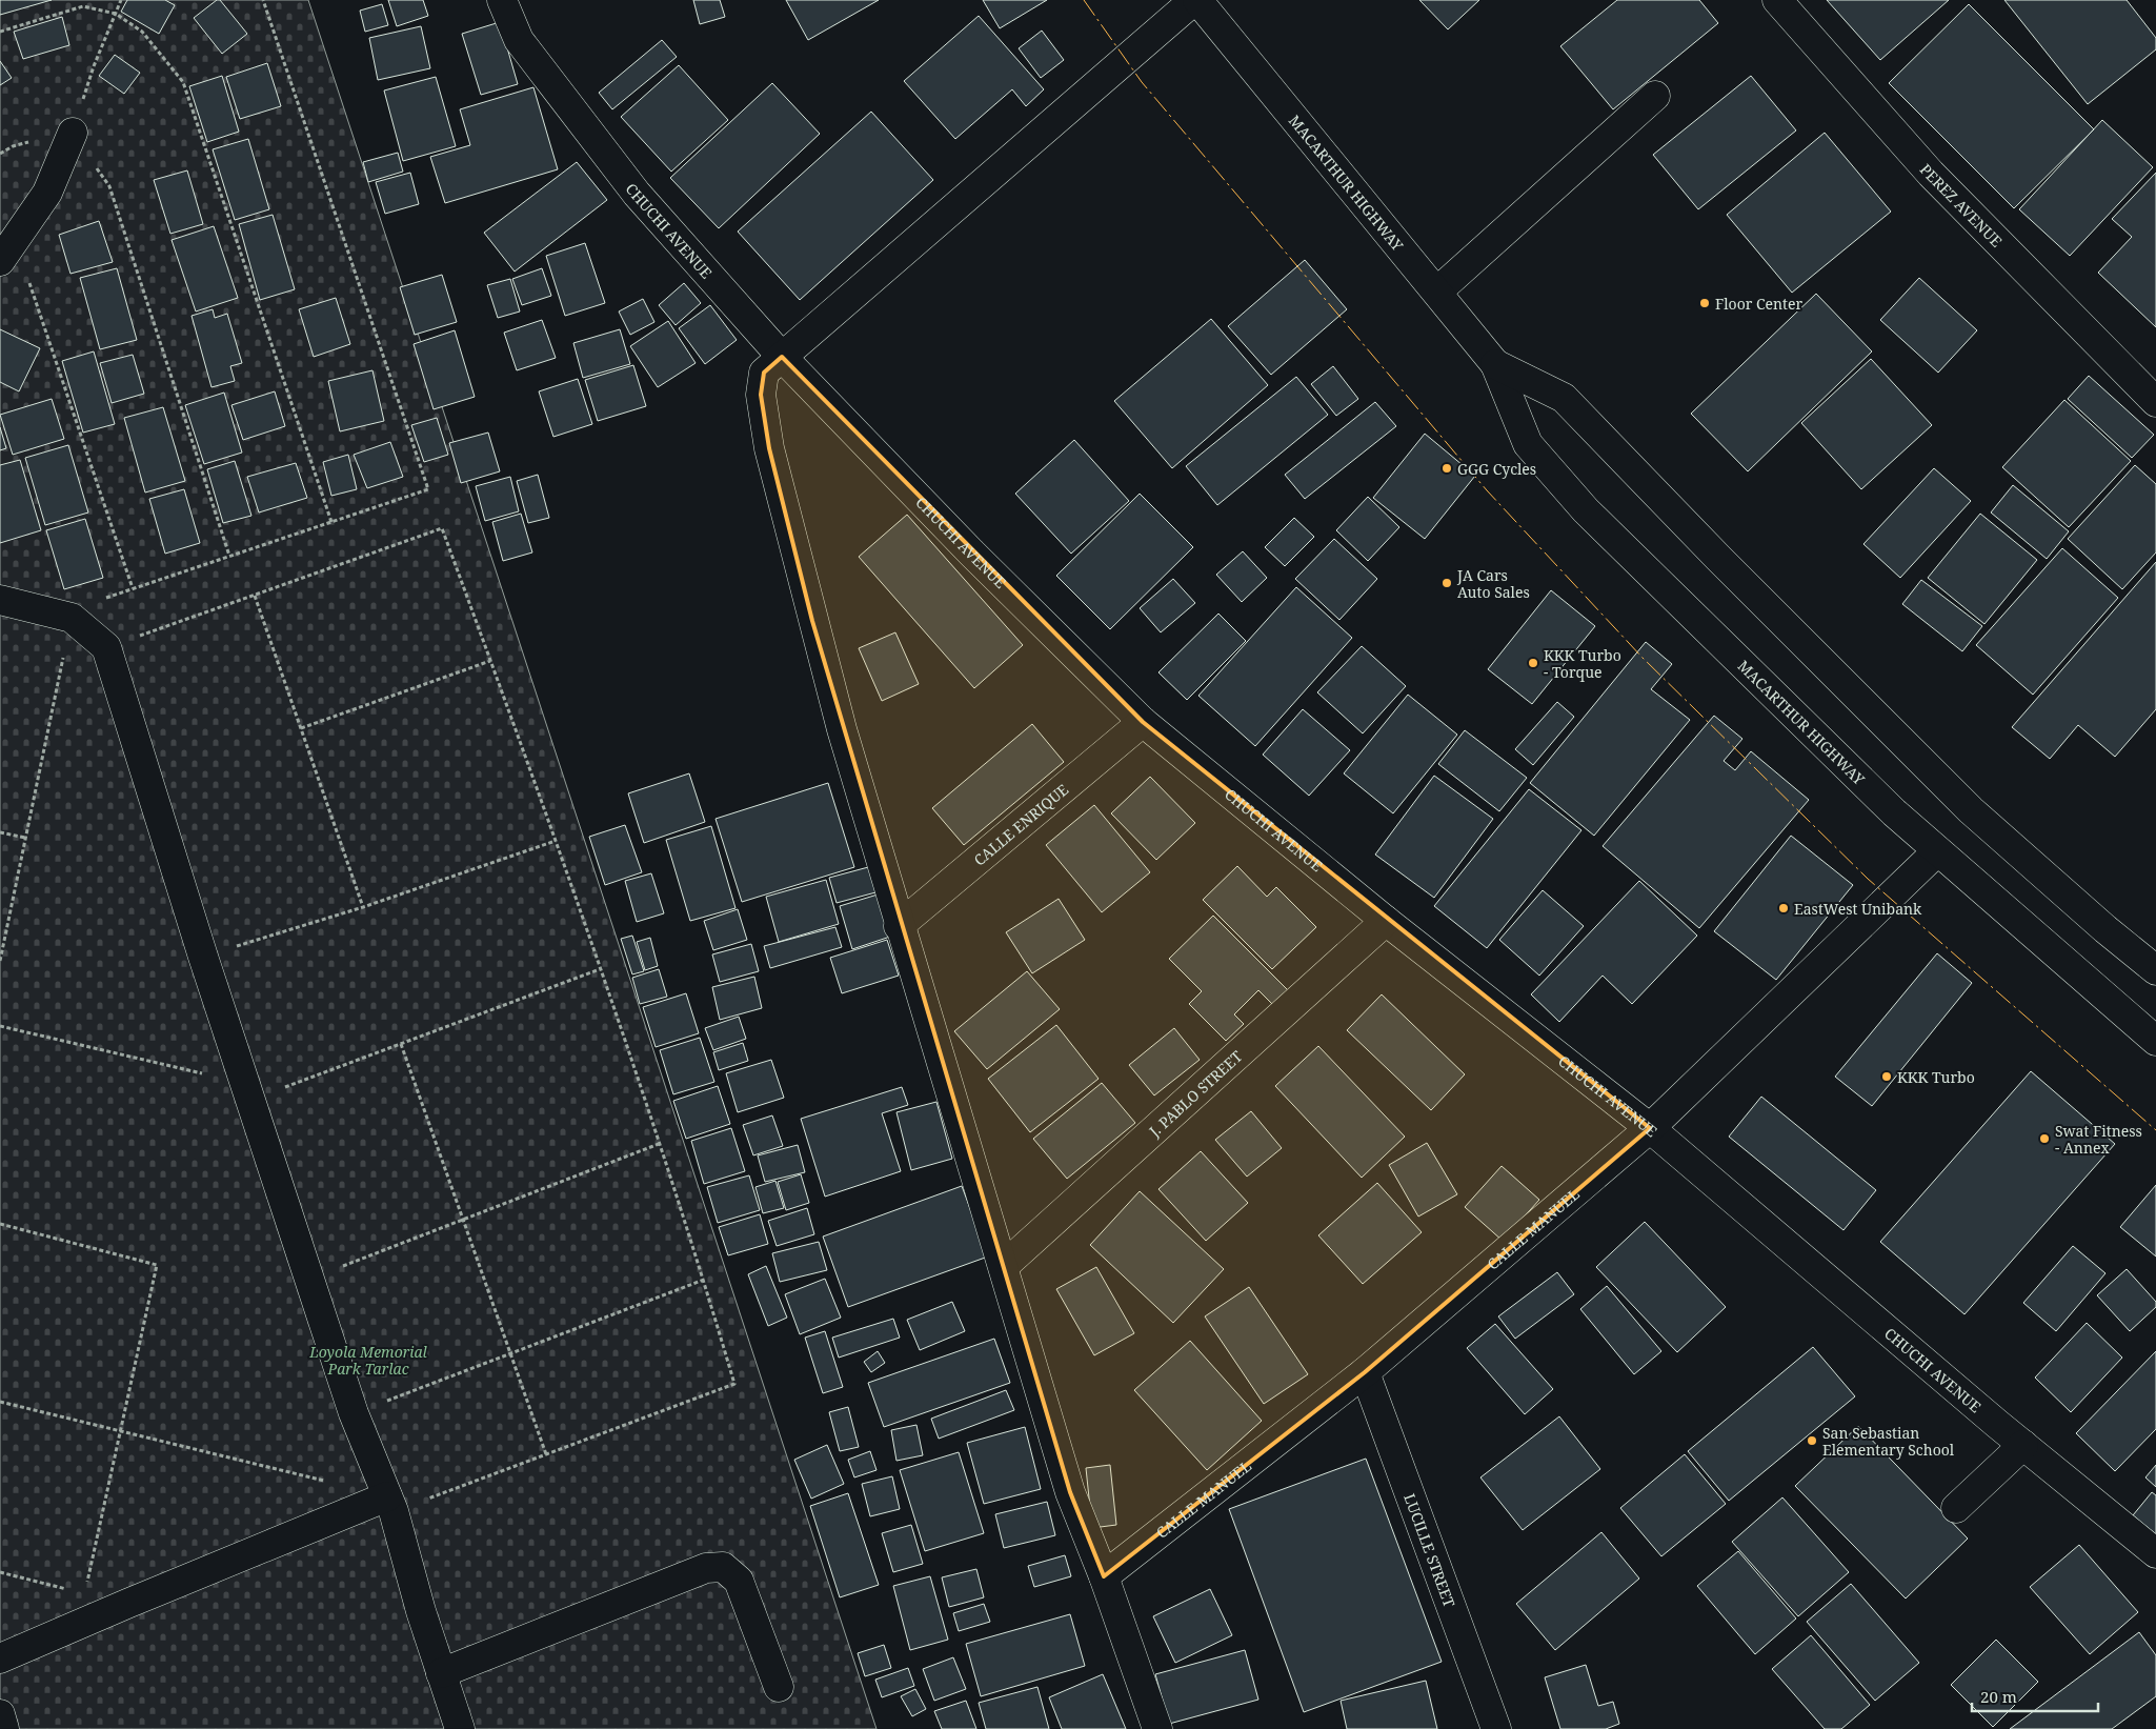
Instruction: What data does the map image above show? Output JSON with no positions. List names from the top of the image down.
{
  "streets": {
    "main road": [
      "MACARTHUR HIGHWAY",
      "PEREZ AVENUE",
      "CHUCHI AVENUE",
      "CALLE ENRIQUE",
      "J. PABLO STREET",
      "CALLE MANUEL",
      "LUCILLE STREET"
    ]
  },
  "crossings": [
    ["MACARTHUR HIGHWAY", "CALLE MANUEL"],
    ["CHUCHI AVENUE", "CALLE ENRIQUE"],
    ["CHUCHI AVENUE", "J. PABLO STREET"],
    ["CHUCHI AVENUE", "CALLE MANUEL"],
    ["CALLE MANUEL", "LUCILLE STREET"]
  ],
  "parks": ["Loyola Memorial Park Tarlac"],
  "places": [
    "Floor Center",
    "GGG Cycles",
    "JA Cars Auto Sales",
    "KKK Turbo - Torque",
    "EastWest Unibank",
    "KKK Turbo",
    "Swat Fitness - Annex",
    "San Sebastian Elementary School"
  ],
  "scale_bar": "20 m"
}
